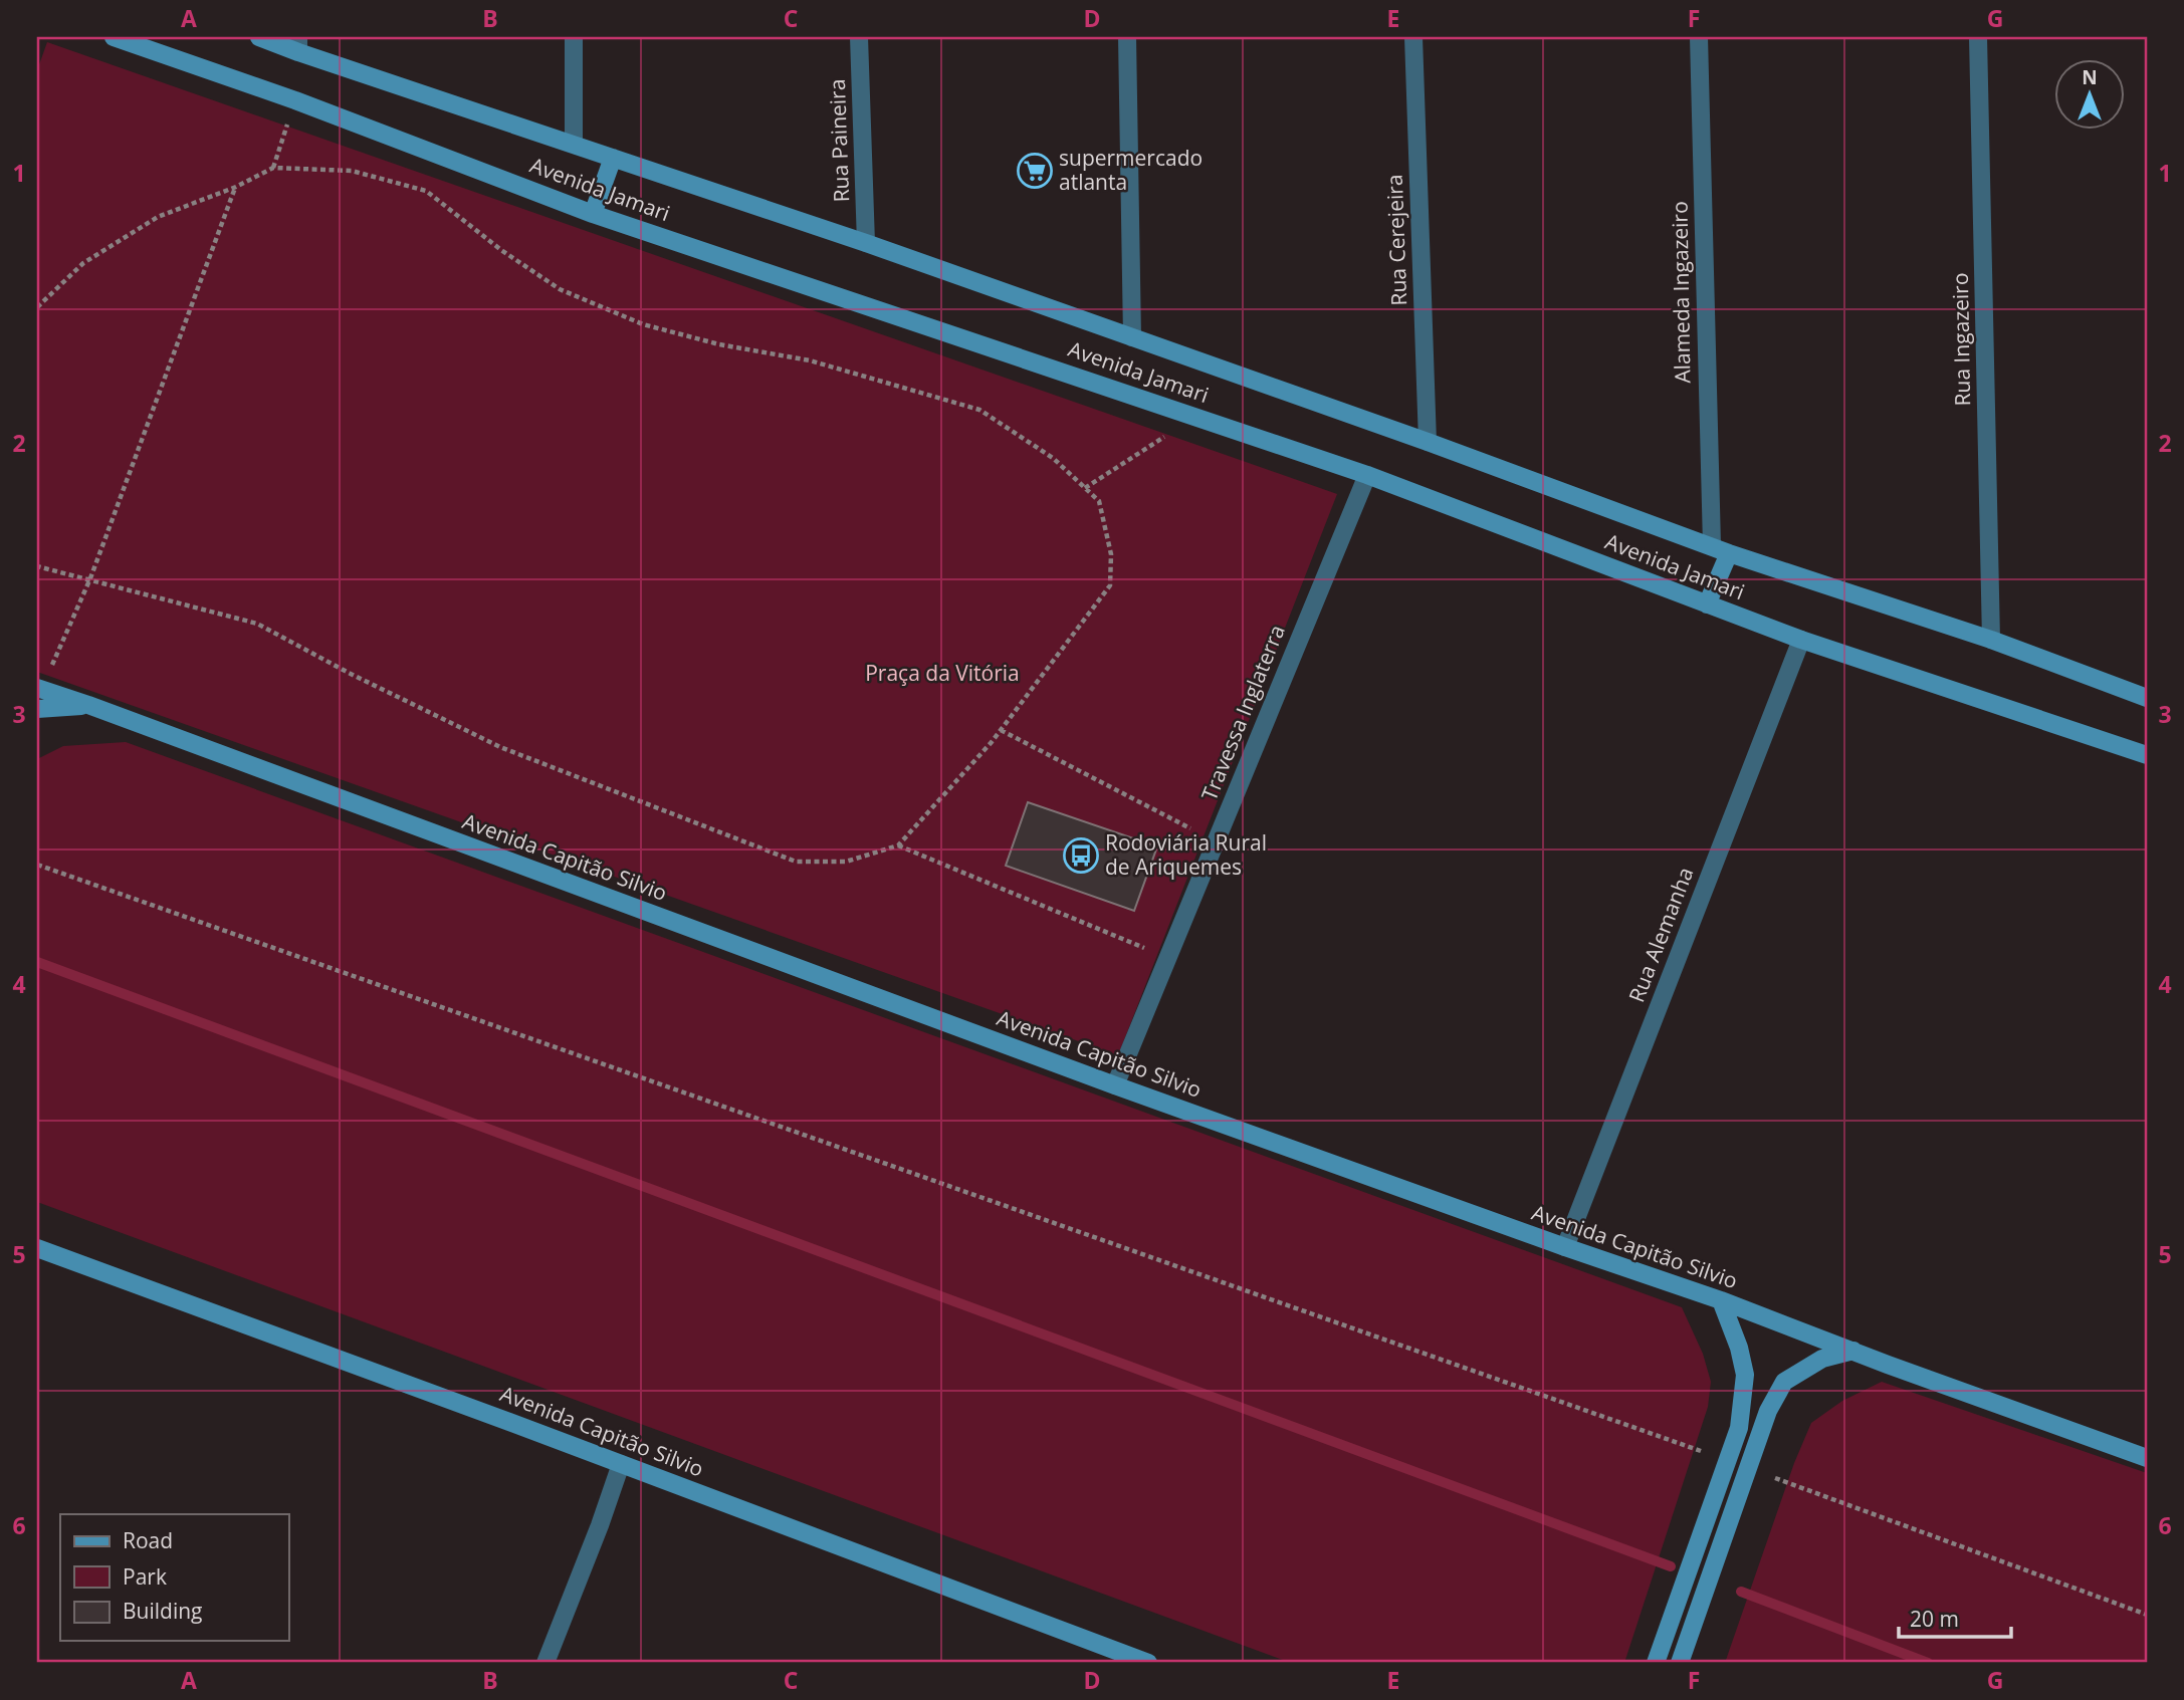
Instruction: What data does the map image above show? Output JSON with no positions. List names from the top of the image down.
{
  "streets": {
    "main road": ["Avenida Jamari", "Avenida Capitão Silvio"],
    "street": [
      "Rua Paineira",
      "Rua Cerejeira",
      "Alameda Ingazeiro",
      "Rua Ingazeiro",
      "Travessa Inglaterra",
      "Rua Alemanha"
    ]
  },
  "crossings": [
    ["Rua Paineira", "Avenida Jamari"],
    ["Avenida Jamari", "Rua Cerejeira"],
    ["Avenida Jamari", "Alameda Ingazeiro"],
    ["Avenida Jamari", "Rua Ingazeiro"],
    ["Avenida Jamari", "Travessa Inglaterra"],
    ["Avenida Jamari", "Rua Alemanha"],
    ["Travessa Inglaterra", "Avenida Capitão Silvio"],
    ["Avenida Capitão Silvio", "Rua Alemanha"]
  ],
  "parks": ["Praça da Vitória"],
  "places": {
    "supermarket": ["supermercado atlanta"],
    "bus stop": ["Rodoviária Rural de Ariquemes"]
  },
  "legend": ["Road", "Park", "Building"],
  "scale_bar": "20 m",
  "north": "top",
  "grid": {
    "columns": [
      "A",
      "B",
      "C",
      "D",
      "E",
      "F",
      "G"
    ],
    "rows": [
      "1",
      "2",
      "3",
      "4",
      "5",
      "6"
    ]
  }
}
